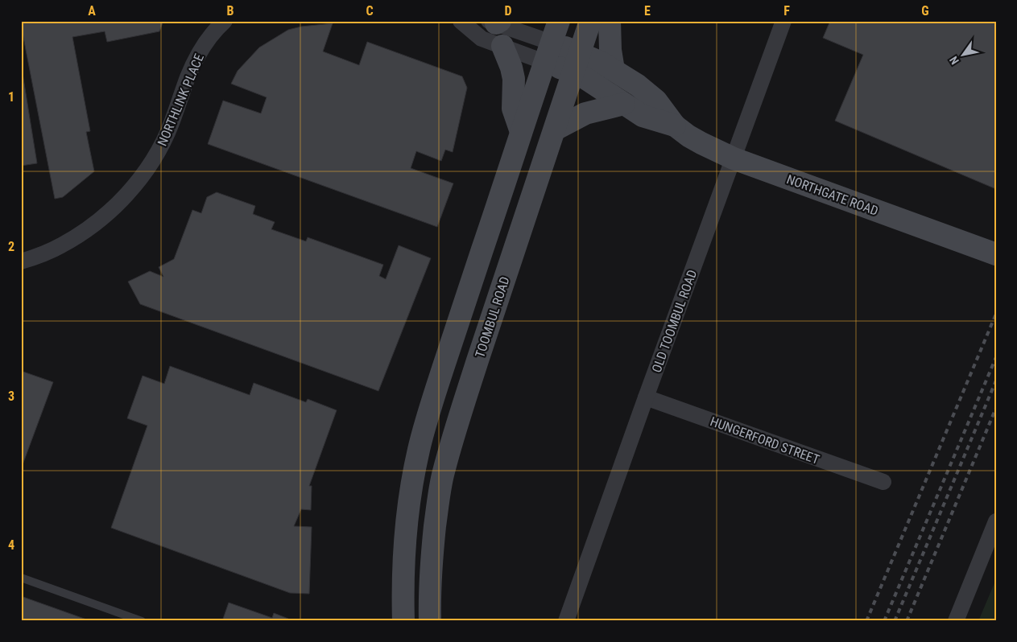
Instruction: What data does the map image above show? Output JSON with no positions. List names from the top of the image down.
{
  "streets": {
    "main road": ["NORTHGATE ROAD", "TOOMBUL ROAD"],
    "street": ["NORTHLINK PLACE", "OLD TOOMBUL ROAD", "HUNGERFORD STREET"]
  },
  "crossings": [
    ["NORTHGATE ROAD", "TOOMBUL ROAD"],
    ["NORTHGATE ROAD", "OLD TOOMBUL ROAD"],
    ["OLD TOOMBUL ROAD", "HUNGERFORD STREET"]
  ],
  "north": "bottom left",
  "grid": {
    "columns": [
      "A",
      "B",
      "C",
      "D",
      "E",
      "F",
      "G"
    ],
    "rows": [
      "1",
      "2",
      "3",
      "4"
    ]
  }
}
